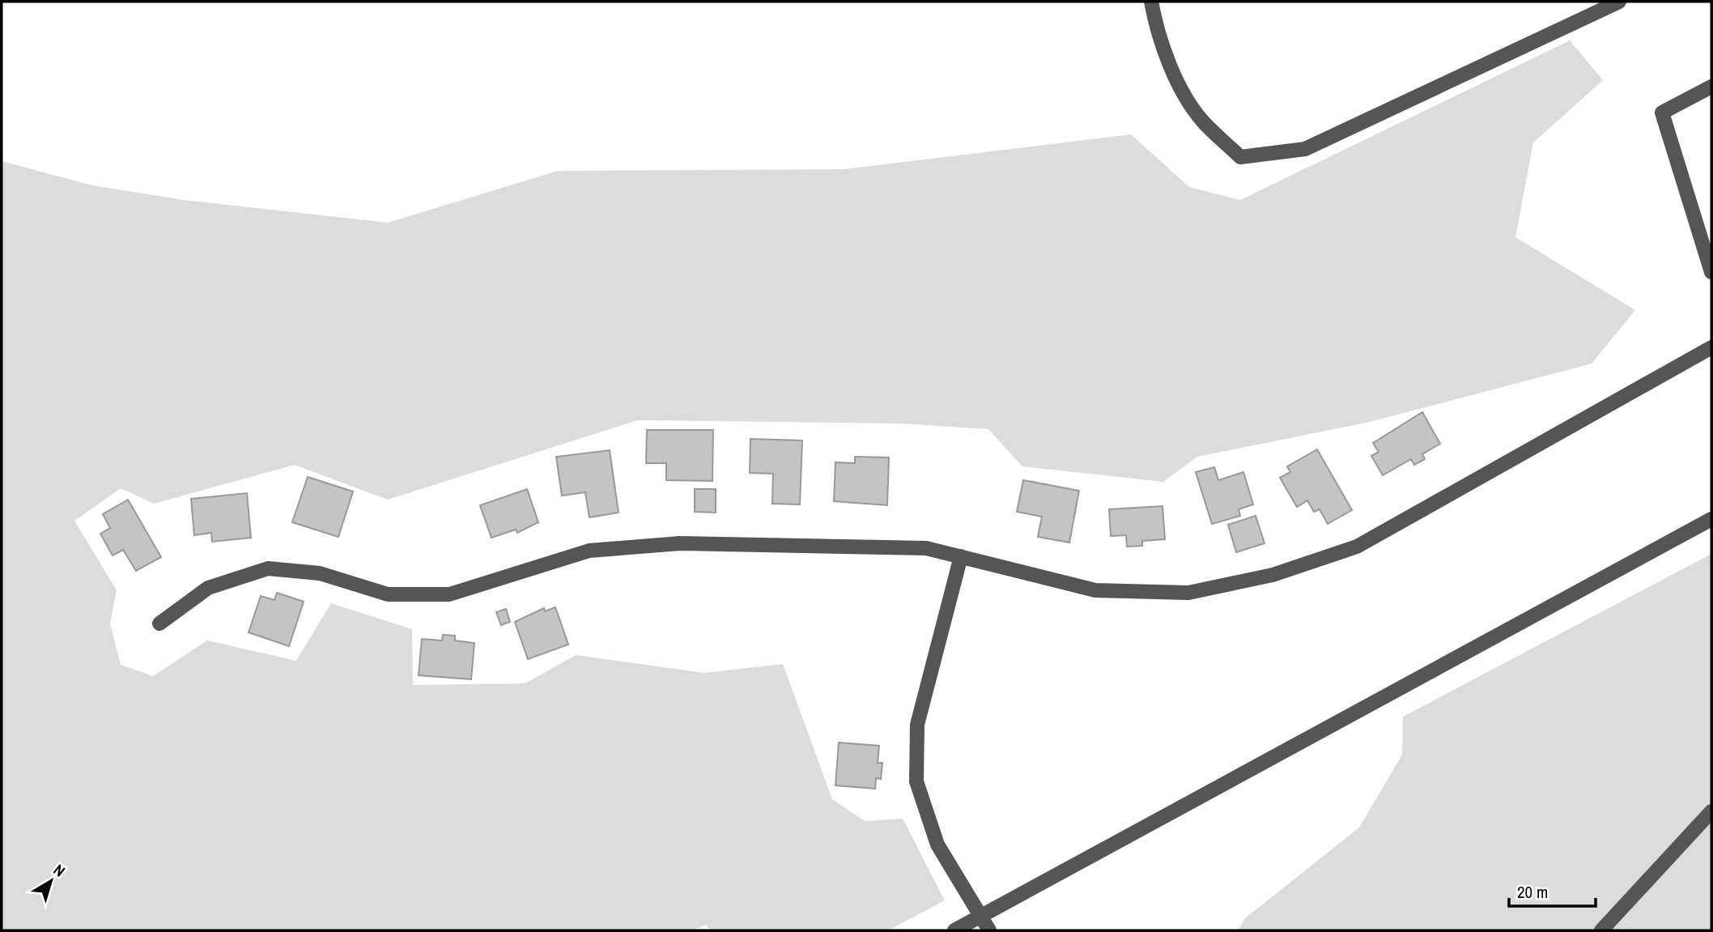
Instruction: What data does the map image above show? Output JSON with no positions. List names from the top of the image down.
{
  "scale_bar": "20 m",
  "north": "top right"
}
